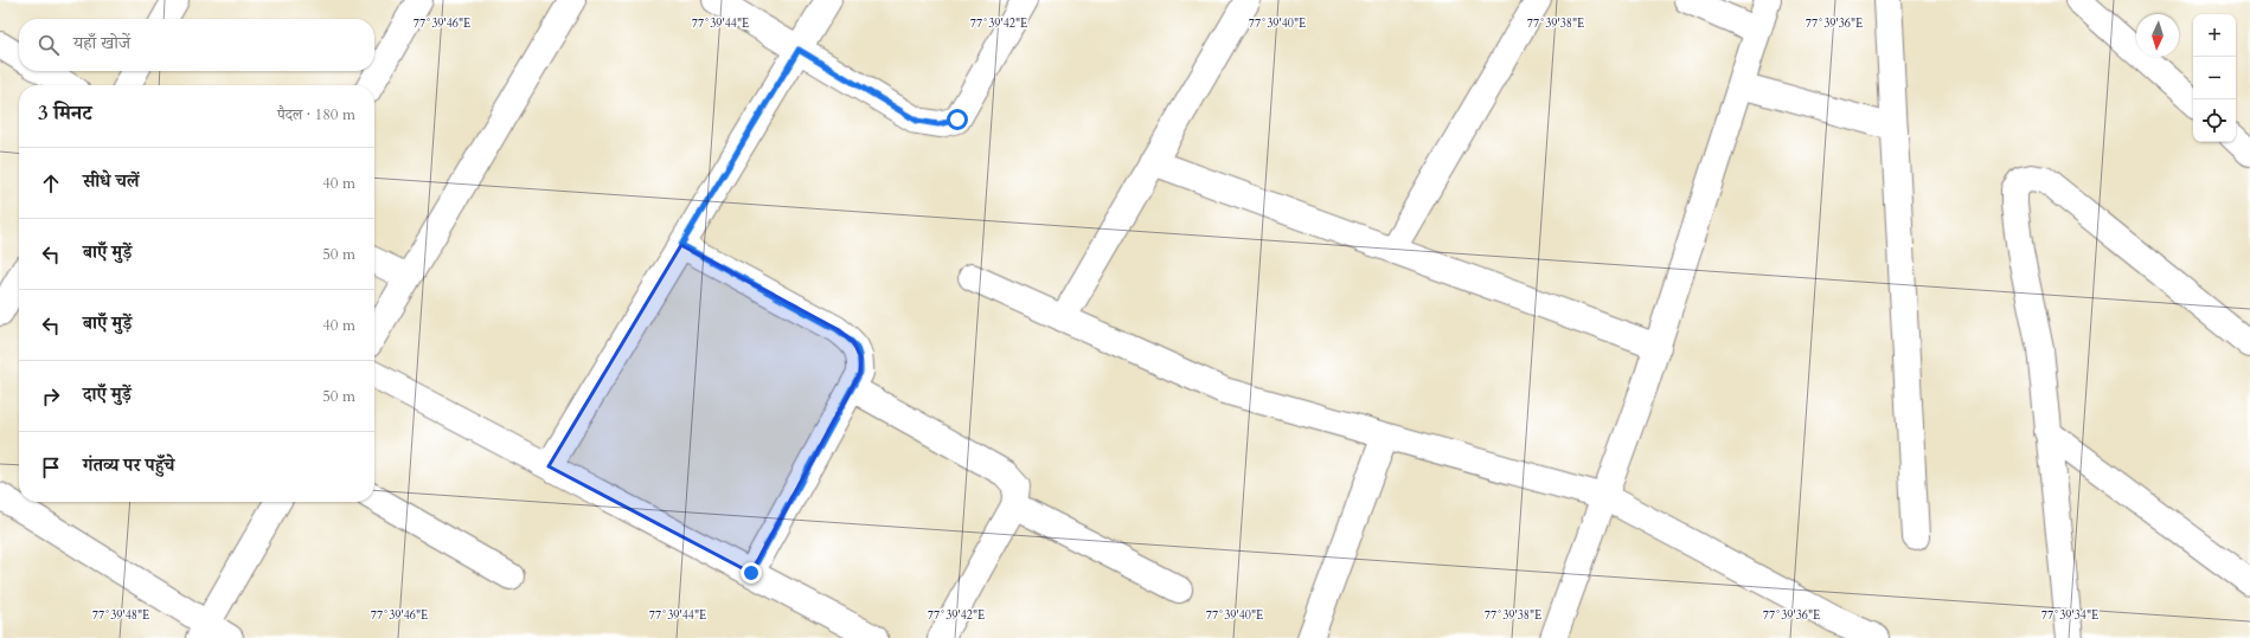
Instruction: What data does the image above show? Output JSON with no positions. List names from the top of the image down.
{
  "north": "bottom",
  "page": {
    "map_buttons": ["+", "−"],
    "search": "यहाँ खोजें",
    "heading": ["3 मिनट", "पैदल · 180 m"],
    "list": [
      ["सीधे चलें", "40 m"],
      ["बाएँ मुड़ें", "50 m"],
      ["बाएँ मुड़ें", "40 m"],
      ["दाएँ मुड़ें", "50 m"],
      "गंतव्य पर पहुँचे"
    ]
  },
  "coordinates": [
    "77°39'46\"E",
    "77°39'44\"E",
    "77°39'42\"E",
    "77°39'40\"E",
    "77°39'38\"E",
    "77°39'36\"E",
    "77°39'48\"E",
    "77°39'34\"E"
  ]
}
